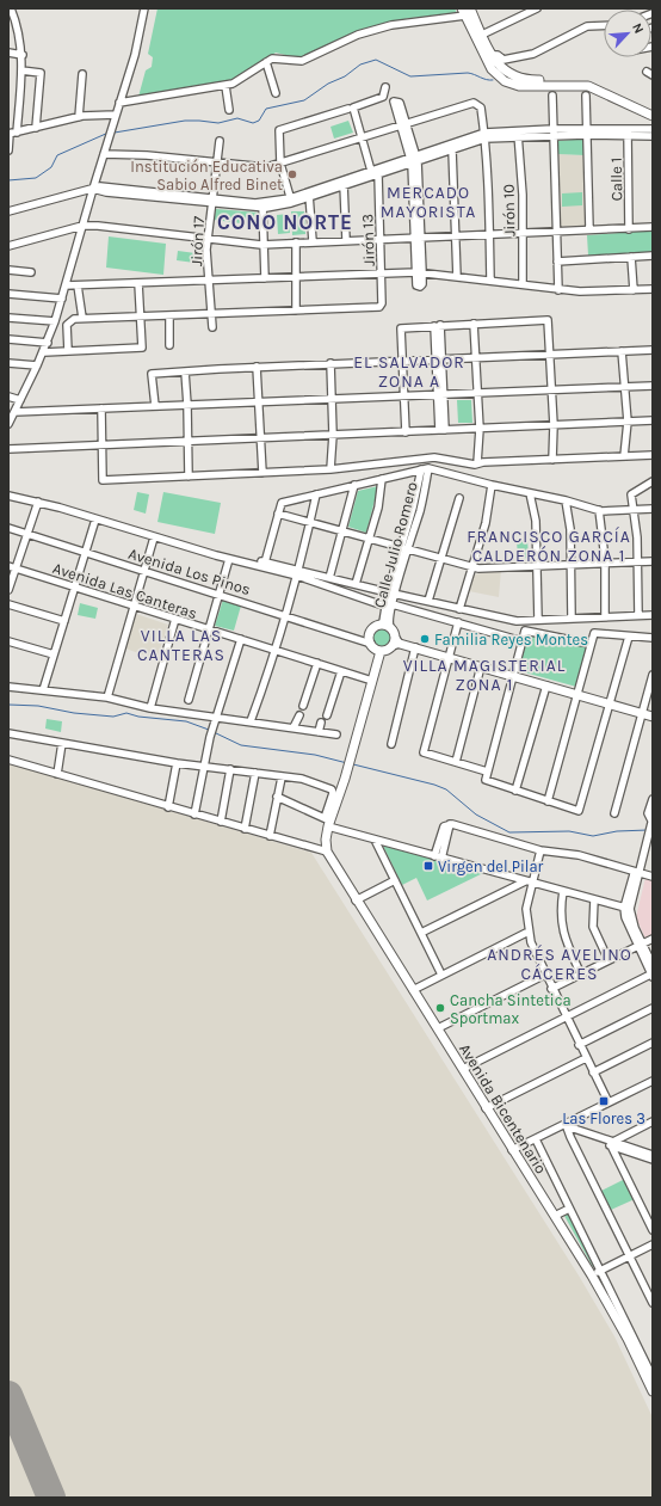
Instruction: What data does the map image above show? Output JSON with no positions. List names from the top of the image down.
{
  "streets": {
    "main road": ["Avenida Bicentenario"],
    "street": [
      "Calle 1",
      "Jirón 10",
      "Jirón 13",
      "Jirón 17",
      "Calle Julio Romero",
      "Avenida Los Pinos",
      "Avenida Las Canteras"
    ]
  },
  "districts": [
    "MERCADO MAYORISTA",
    "CONO NORTE",
    "EL SALVADOR ZONA A",
    "FRANCISCO GARCÍA CALDERÓN ZONA 1",
    "VILLA LAS CANTERAS",
    "VILLA MAGISTERIAL ZONA 1",
    "ANDRÉS AVELINO CÁCERES"
  ],
  "places": {
    "other": ["Institución Educativa Sabio Alfred Binet", "Familia Reyes Montes", "Cancha Sintetica Sportmax"],
    "transit": ["Virgen del Pilar", "Las Flores 3"]
  },
  "north": "top right"
}
